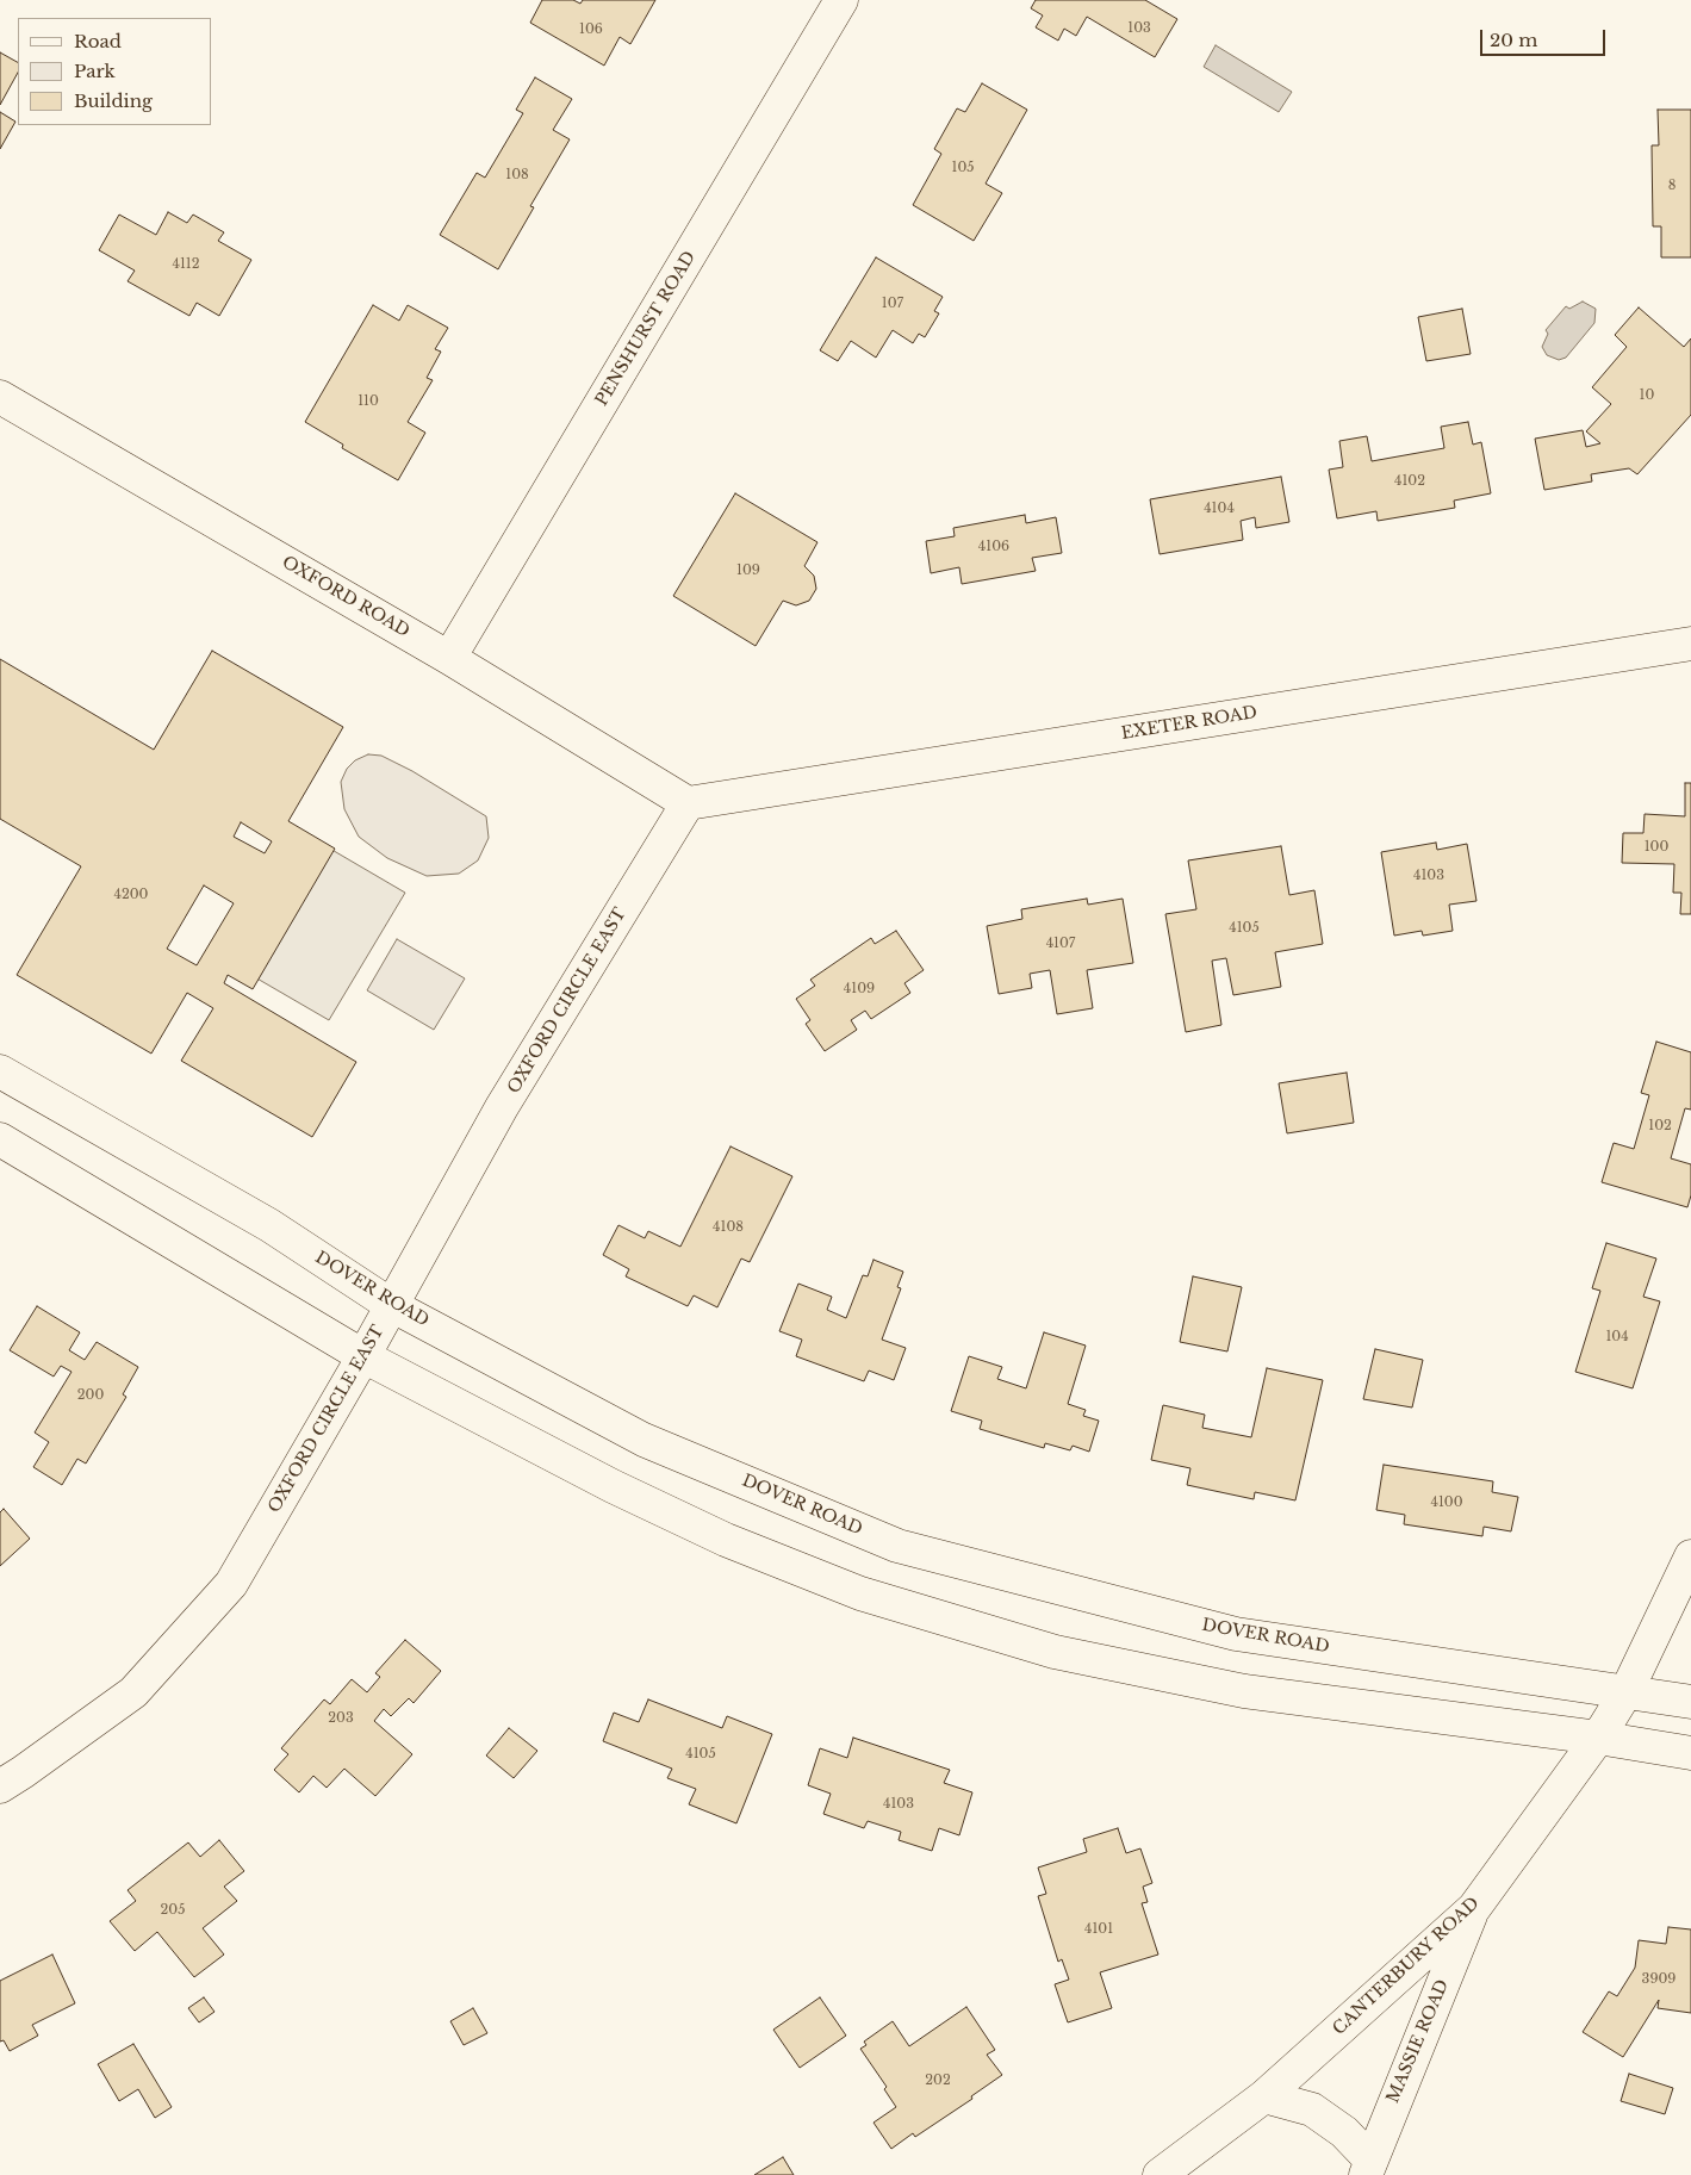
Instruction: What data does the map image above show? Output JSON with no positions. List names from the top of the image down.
{
  "streets": {
    "street": [
      "PENSHURST ROAD",
      "OXFORD ROAD",
      "EXETER ROAD",
      "OXFORD CIRCLE EAST",
      "DOVER ROAD",
      "CANTERBURY ROAD",
      "MASSIE ROAD"
    ]
  },
  "crossings": [
    ["PENSHURST ROAD", "OXFORD ROAD"],
    ["OXFORD ROAD", "EXETER ROAD"],
    ["OXFORD ROAD", "OXFORD CIRCLE EAST"],
    ["EXETER ROAD", "OXFORD CIRCLE EAST"],
    ["OXFORD CIRCLE EAST", "DOVER ROAD"],
    ["DOVER ROAD", "CANTERBURY ROAD"],
    ["CANTERBURY ROAD", "MASSIE ROAD"]
  ],
  "house_numbers": [
    "103",
    "106",
    "105",
    "108",
    "8",
    "4112",
    "107",
    "10",
    "110",
    "4102",
    "4104",
    "4106",
    "109",
    "100",
    "4103",
    "4200",
    "4105",
    "4107",
    "4109",
    "102",
    "4108",
    "104",
    "200",
    "4100",
    "203",
    "4105",
    "4103",
    "205",
    "4101",
    "3909",
    "202"
  ],
  "legend": ["Road", "Park", "Building"],
  "scale_bar": "20 m"
}
